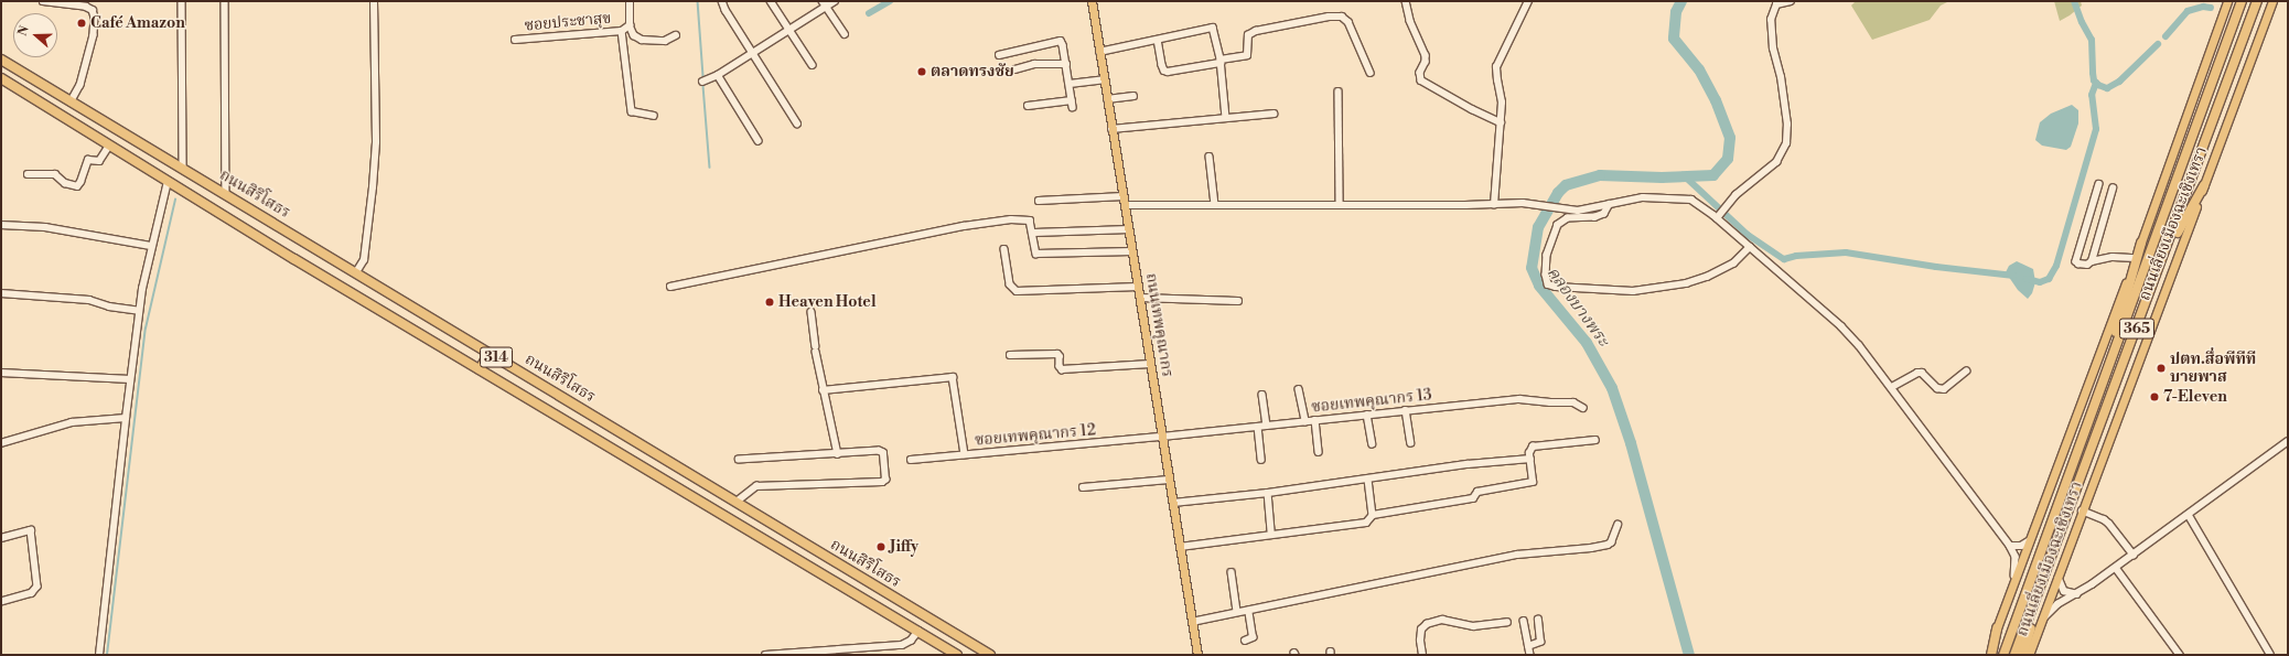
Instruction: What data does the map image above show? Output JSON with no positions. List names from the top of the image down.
{
  "streets": {
    "highway": [
      "ถนนสิริโสธร",
      "ถนนเลี่ยงเมืองฉะเชิงเทรา",
      "365",
      "314"
    ],
    "main road": ["ถนนเทพคุณากร"],
    "street": ["ซอยประชาสุข", "ซอยเทพคุณากร 13", "ซอยเทพคุณากร 12"]
  },
  "crossings": [
    ["ถนนเทพคุณากร", "ซอยเทพคุณากร 13"],
    ["ถนนเทพคุณากร", "ซอยเทพคุณากร 12"],
    ["ซอยเทพคุณากร 13", "ซอยเทพคุณากร 12"]
  ],
  "water": ["คลองบางพระ"],
  "places": [
    "Café Amazon",
    "ตลาดทรงชัย",
    "Heaven Hotel",
    "ปตท.สื่อพีทีที บายพาส",
    "7-Eleven",
    "Jiffy"
  ],
  "north": "left"
}
